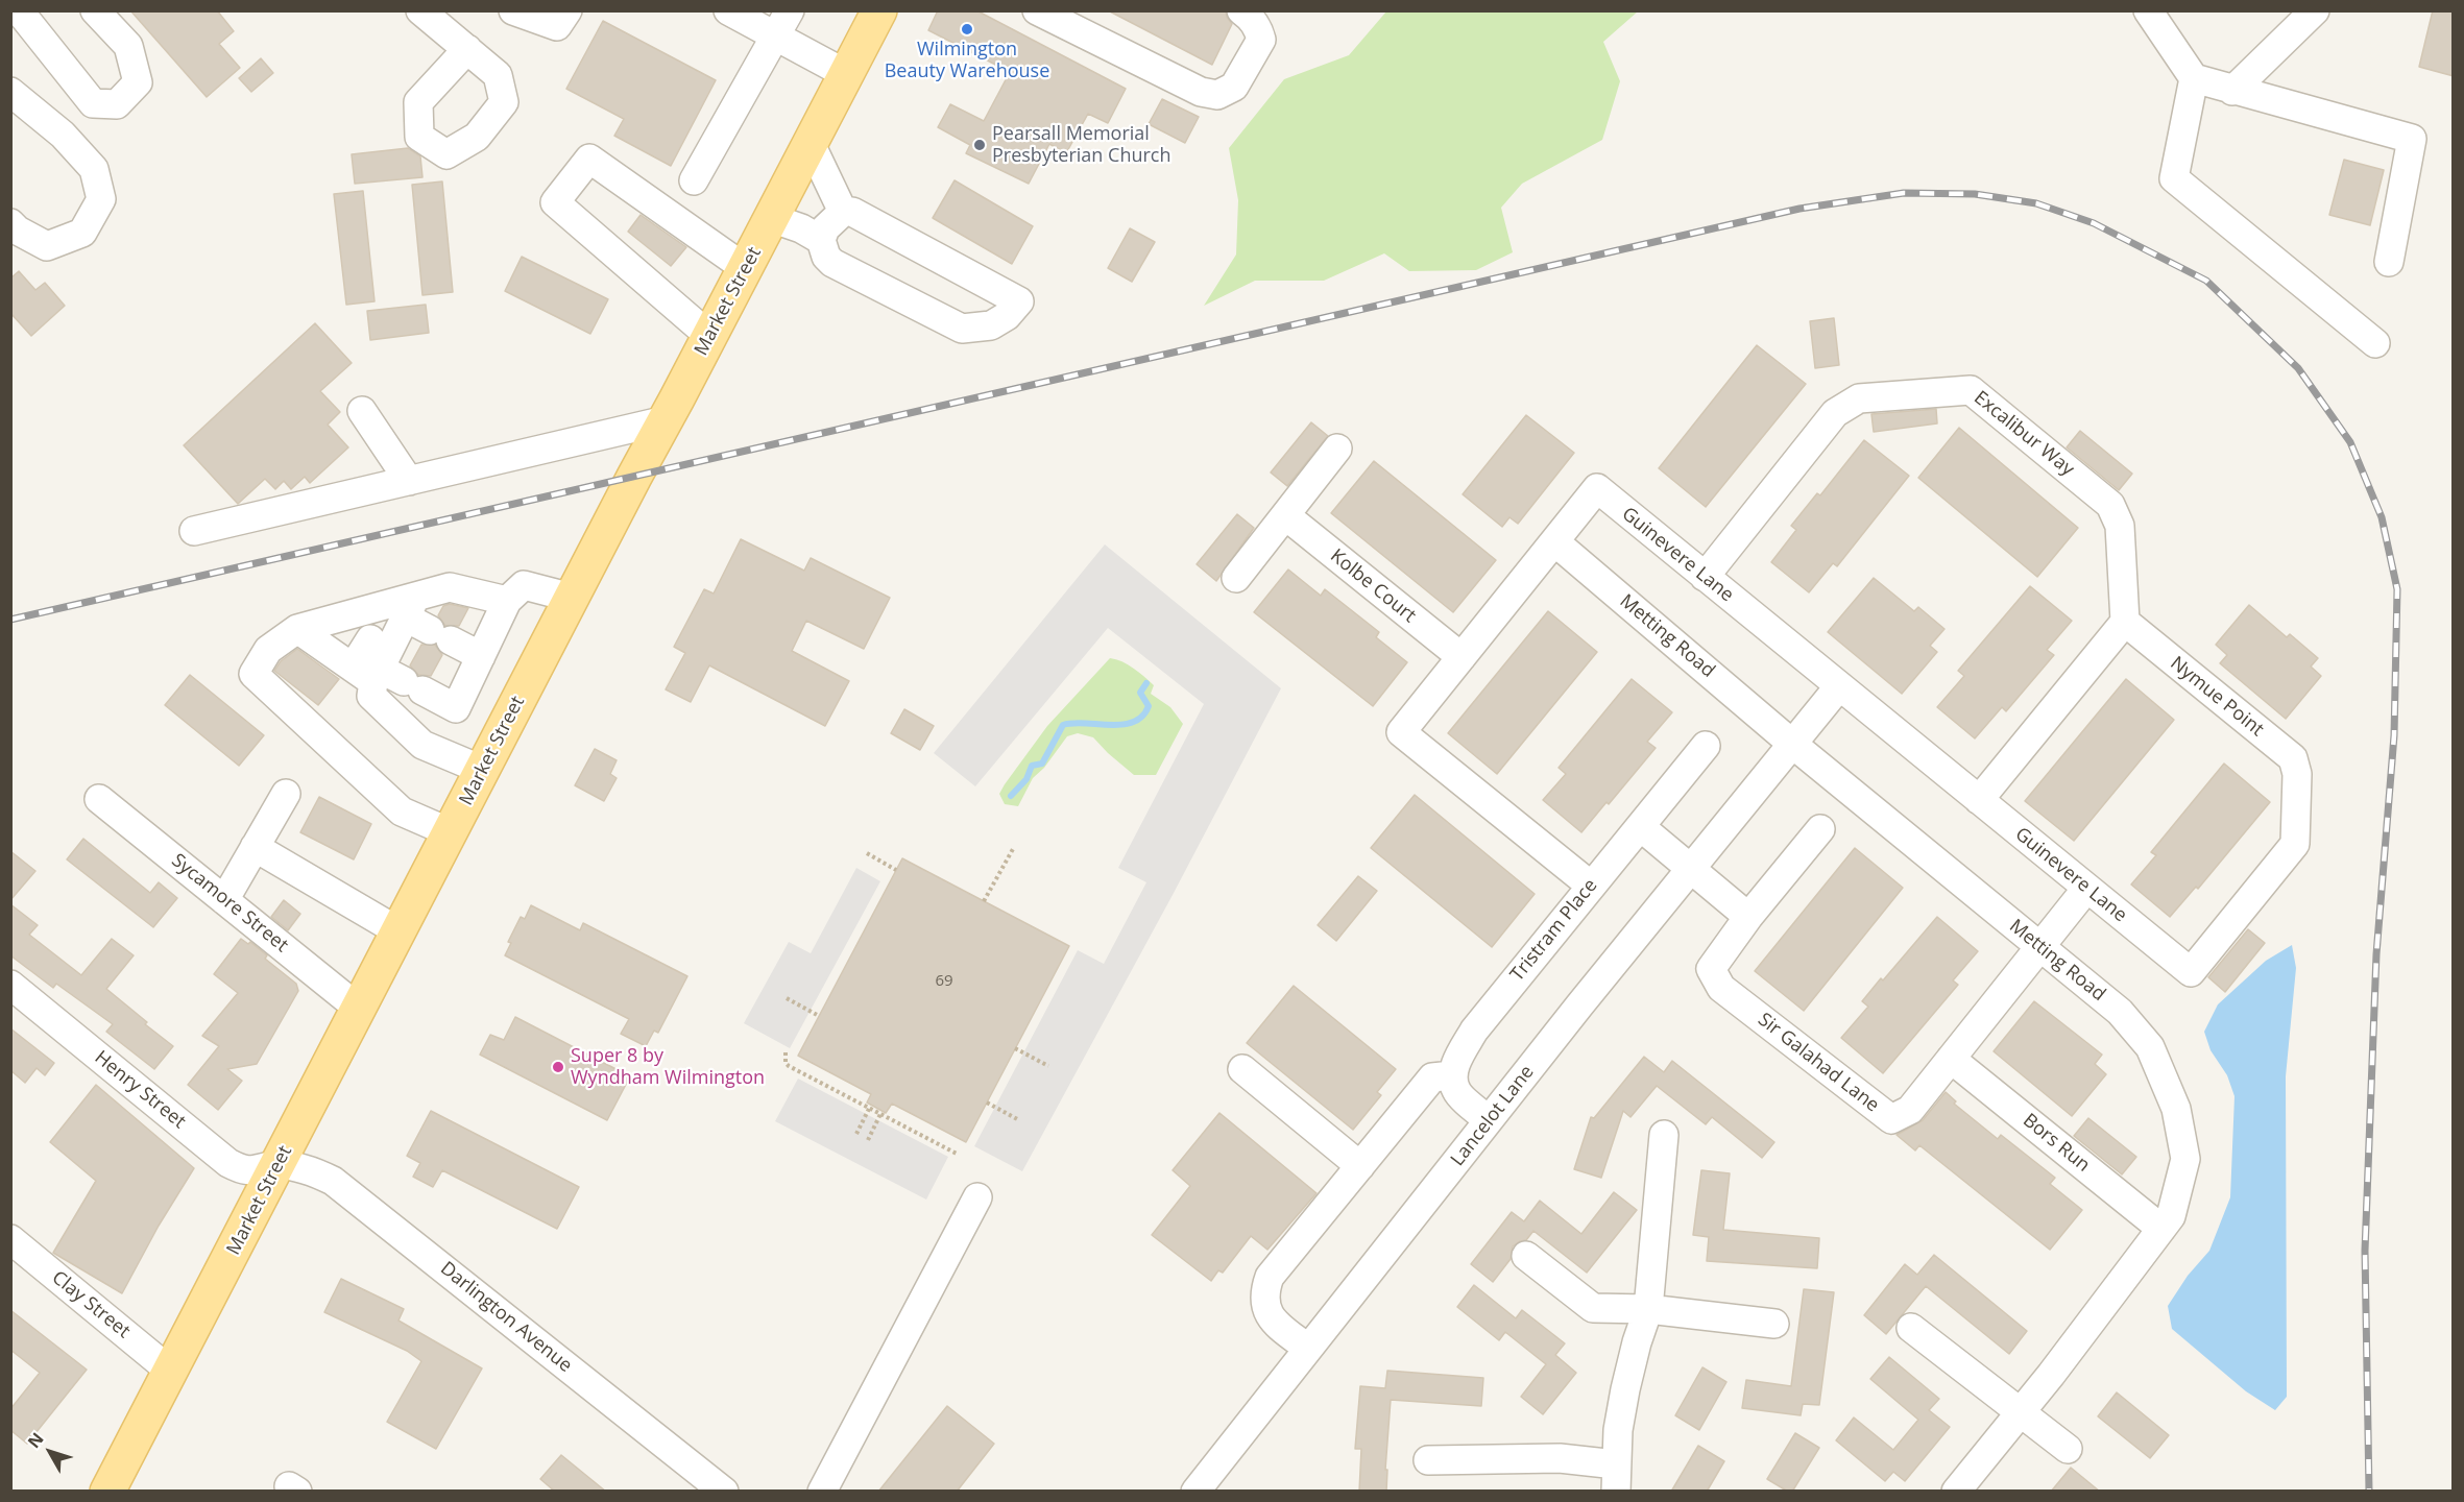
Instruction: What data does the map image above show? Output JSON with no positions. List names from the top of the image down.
{
  "streets": {
    "main road": ["Market Street"],
    "street": [
      "Excalibur Way",
      "Guinevere Lane",
      "Kolbe Court",
      "Metting Road",
      "Nymue Point",
      "Sycamore Street",
      "Tristram Place",
      "Sir Galahad Lane",
      "Henry Street",
      "Lancelot Lane",
      "Bors Run",
      "Clay Street",
      "Darlington Avenue"
    ]
  },
  "crossings": [
    ["Market Street", "Sycamore Street"],
    ["Market Street", "Henry Street"],
    ["Market Street", "Clay Street"],
    ["Market Street", "Darlington Avenue"],
    ["Excalibur Way", "Guinevere Lane"],
    ["Excalibur Way", "Nymue Point"],
    ["Guinevere Lane", "Kolbe Court"],
    ["Guinevere Lane", "Metting Road"],
    ["Guinevere Lane", "Nymue Point"],
    ["Guinevere Lane", "Tristram Place"],
    ["Guinevere Lane", "Sir Galahad Lane"],
    ["Guinevere Lane", "Lancelot Lane"],
    ["Metting Road", "Sir Galahad Lane"],
    ["Metting Road", "Lancelot Lane"],
    ["Metting Road", "Bors Run"],
    ["Sir Galahad Lane", "Bors Run"],
    ["Henry Street", "Darlington Avenue"]
  ],
  "places": ["Wilmington Beauty Warehouse", "Pearsall Memorial Presbyterian Church", "Super 8 by Wyndham Wilmington"],
  "house_numbers": ["69"],
  "north": "top left"
}
